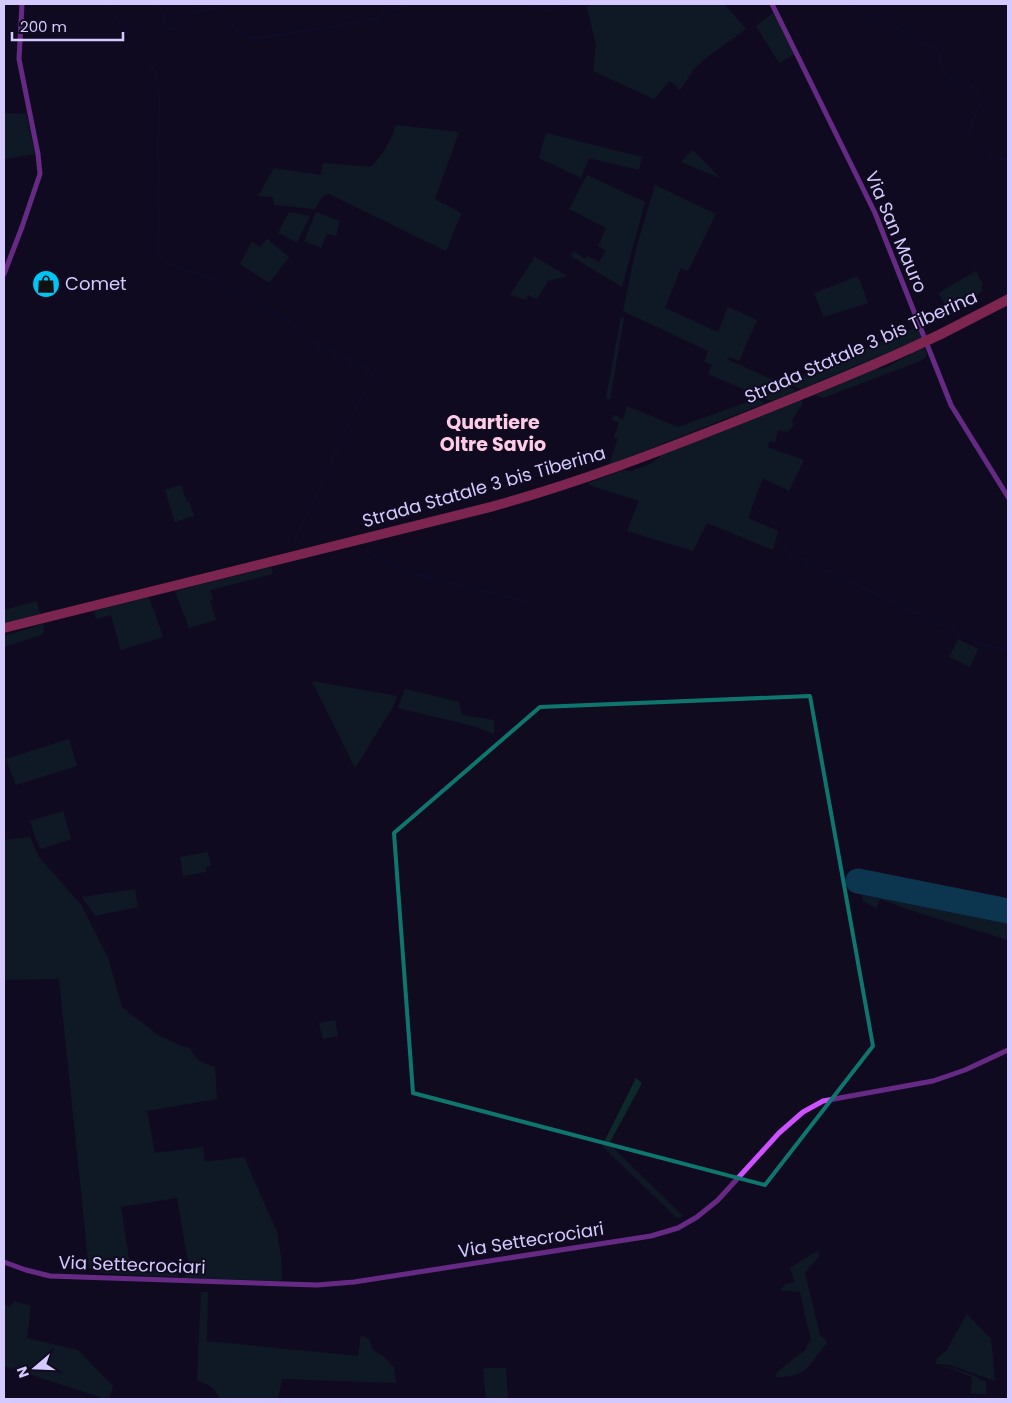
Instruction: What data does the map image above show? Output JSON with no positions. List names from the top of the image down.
{
  "streets": {
    "highway": ["Strada Statale 3 bis Tiberina"],
    "main road": ["Via San Mauro", "Via Settecrociari"]
  },
  "districts": ["Quartiere Oltre Savio"],
  "places": {
    "shop": ["Comet"]
  },
  "scale_bar": "200 m",
  "north": "left"
}
